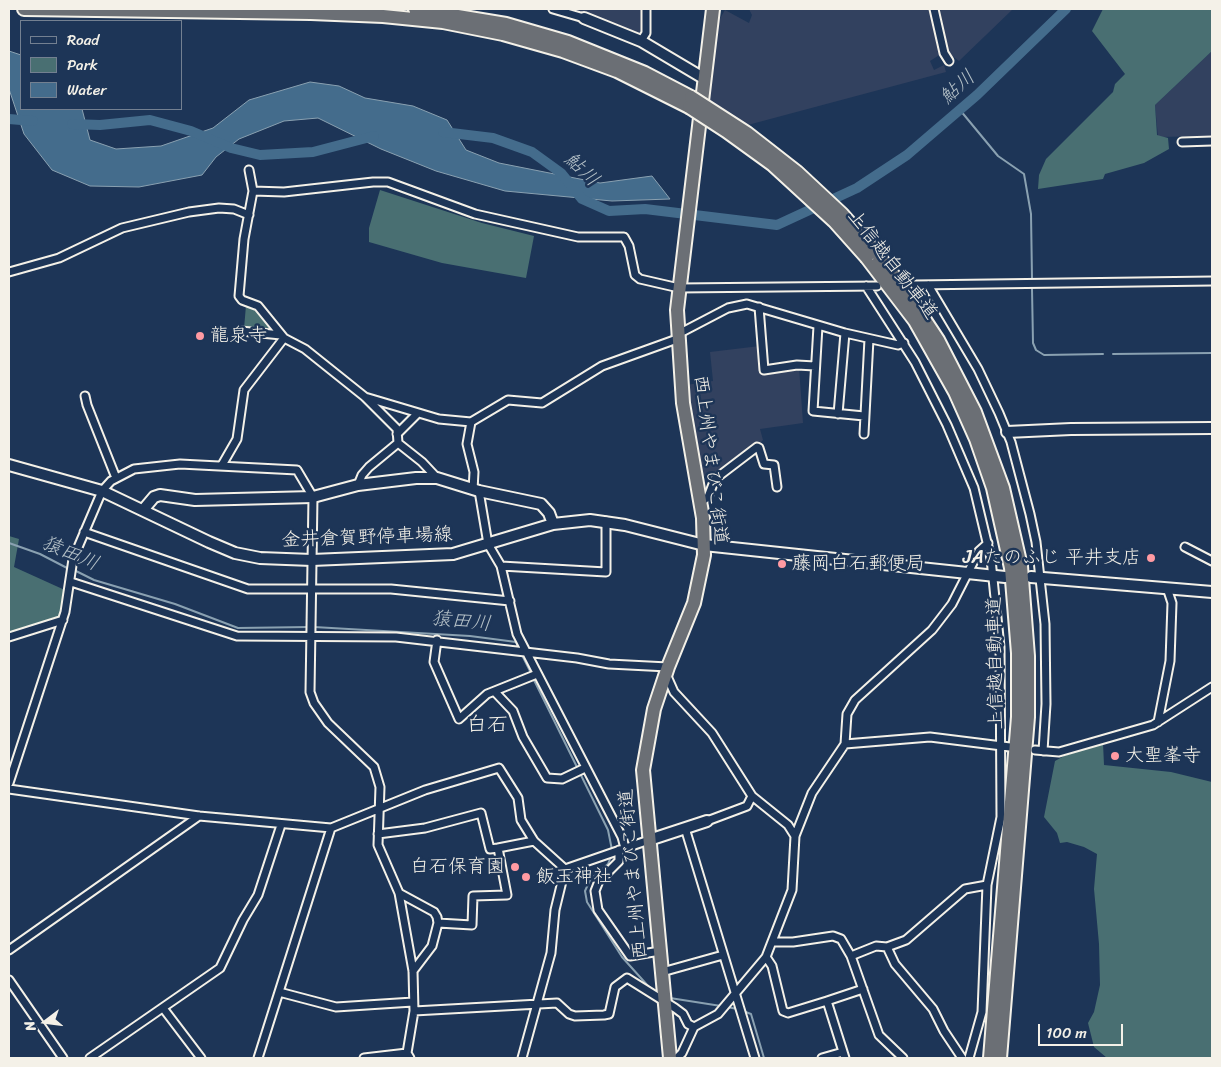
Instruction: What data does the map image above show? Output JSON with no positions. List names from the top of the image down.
{
  "streets": {
    "highway": ["上信越自動車道", "西上州やまびこ街道"],
    "main road": ["金井倉賀野停車場線"]
  },
  "crossings": [
    ["西上州やまびこ街道", "金井倉賀野停車場線"]
  ],
  "districts": ["白石"],
  "water": ["鮎川", "猿田川"],
  "places": [
    "龍泉寺",
    "JAたのふじ 平井支店",
    "藤岡白石郵便局",
    "大聖峯寺",
    "白石保育園",
    "飯玉神社"
  ],
  "legend": ["Road", "Park", "Water"],
  "scale_bar": "100 m",
  "north": "left"
}
